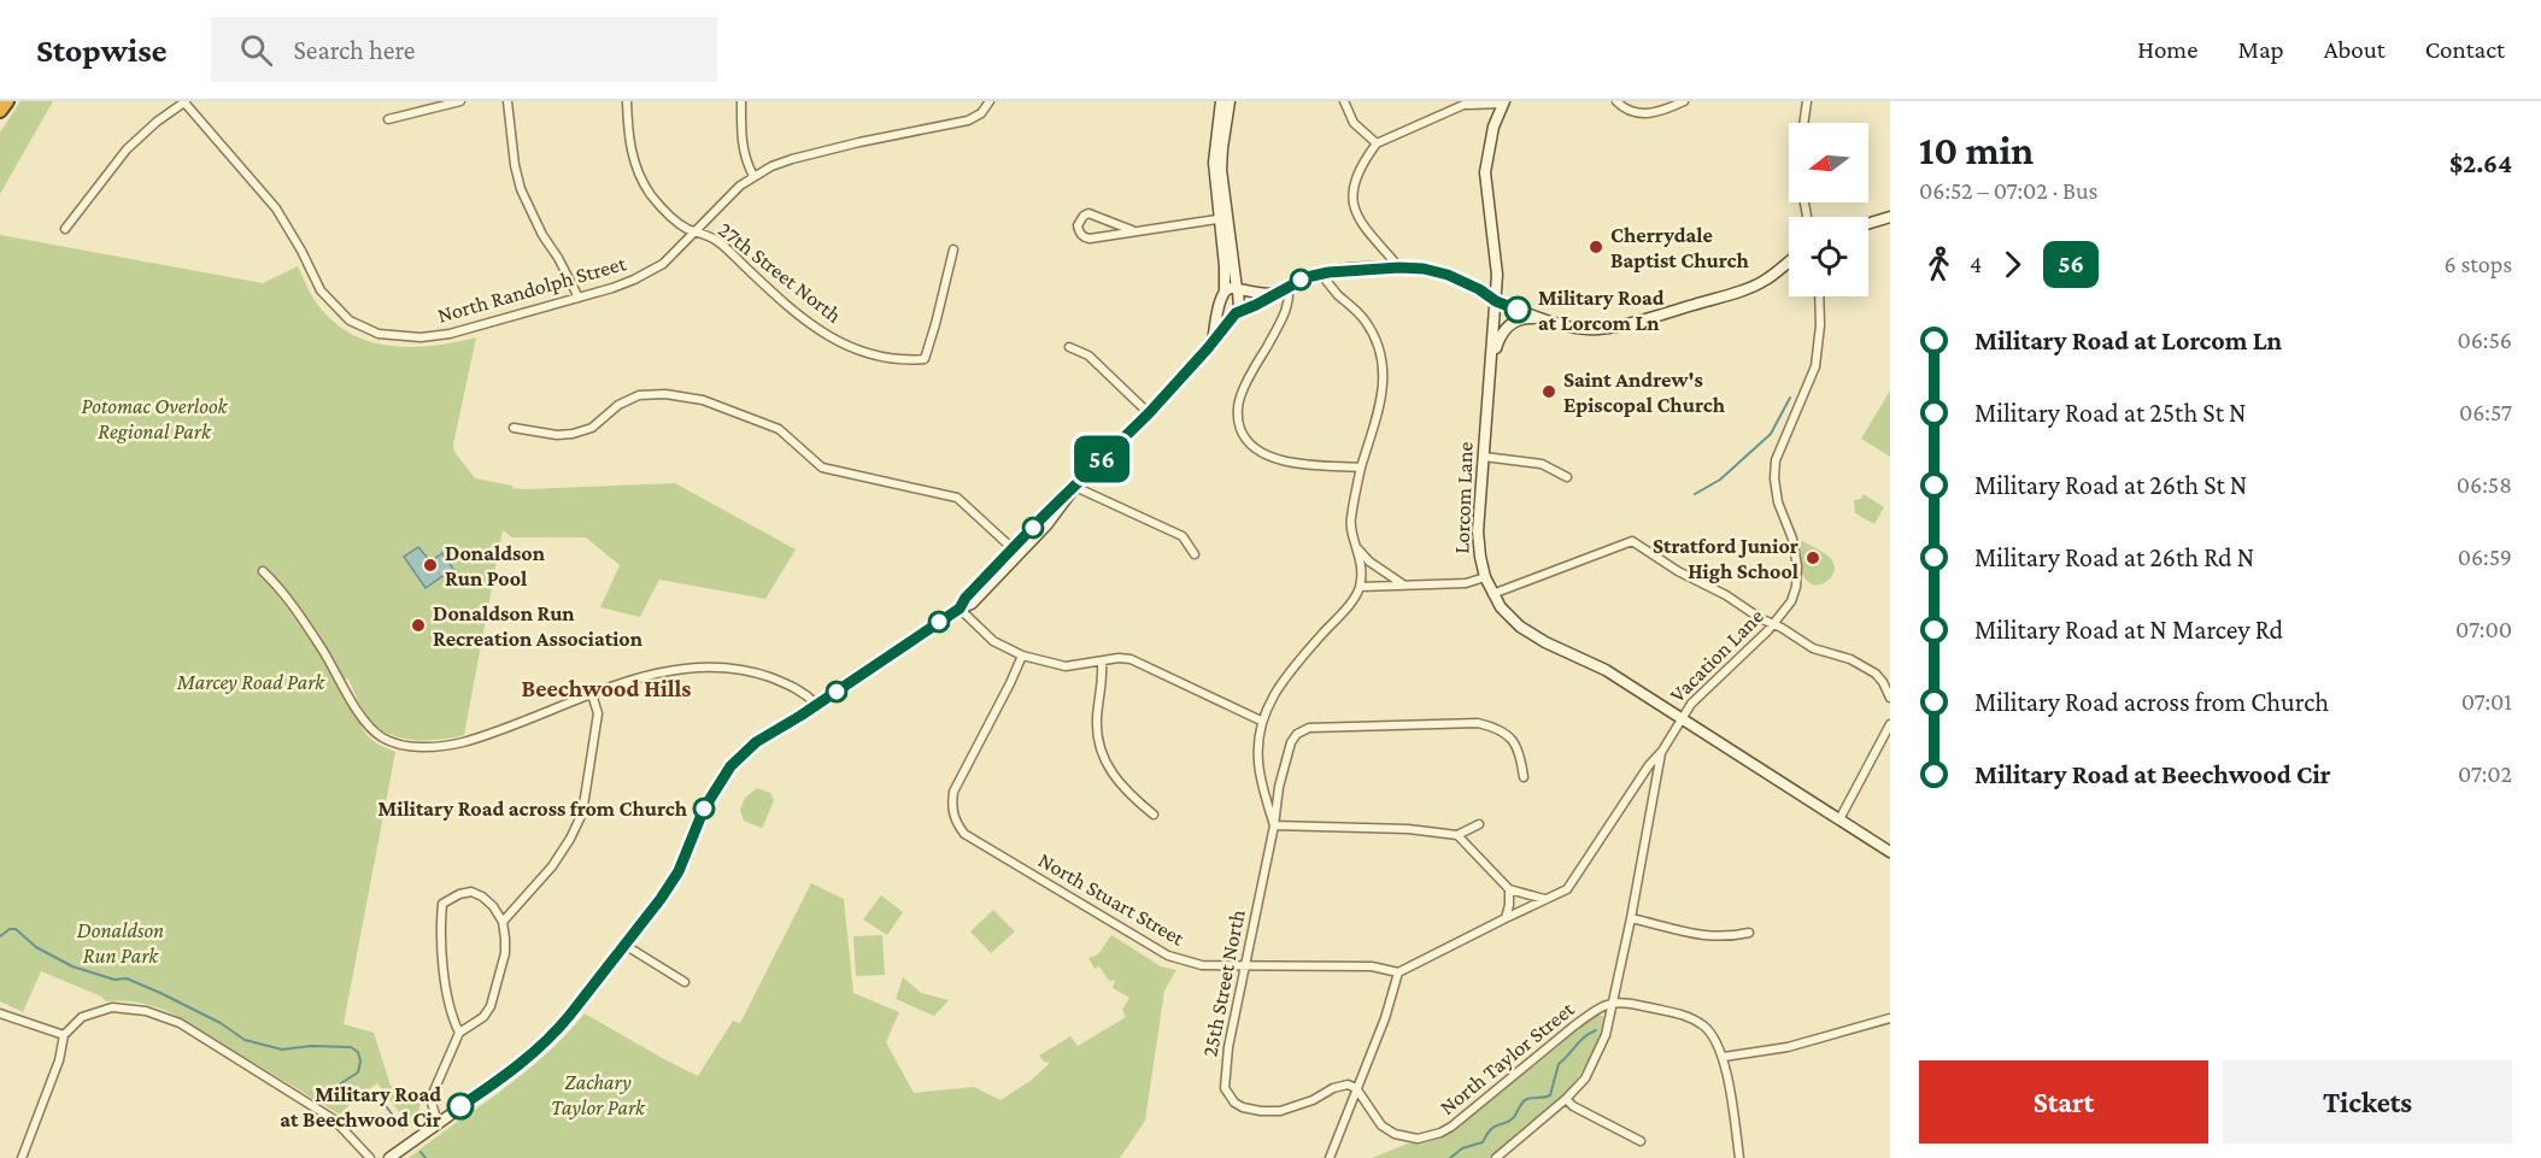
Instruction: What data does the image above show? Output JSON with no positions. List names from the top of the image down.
{
  "streets": {
    "main road": ["Lorcom Lane"],
    "street": [
      "27th Street North",
      "North Randolph Street",
      "Vacation Lane",
      "North Stuart Street",
      "25th Street North",
      "North Taylor Street"
    ]
  },
  "crossings": [
    ["27th Street North", "North Randolph Street"],
    ["Lorcom Lane", "Vacation Lane"],
    ["Vacation Lane", "North Stuart Street"],
    ["Vacation Lane", "North Taylor Street"],
    ["North Stuart Street", "25th Street North"],
    ["25th Street North", "North Taylor Street"]
  ],
  "districts": ["Beechwood Hills"],
  "parks": [
    "Potomac Overlook Regional Park",
    "Marcey Road Park",
    "Donaldson Run Park",
    "Zachary Taylor Park"
  ],
  "places": [
    "Cherrydale Baptist Church",
    "Military Road at Lorcom Ln",
    "Saint Andrew's Episcopal Church",
    "Stratford Junior High School",
    "Donaldson Run Pool",
    "Donaldson Run Recreation Association",
    "Military Road across from Church",
    "Military Road at Beechwood Cir"
  ],
  "lines": ["bus line 56"],
  "north": "left",
  "page": {
    "header": "Stopwise",
    "search": "Search here",
    "nav": [
      "Home",
      "Map",
      "About",
      "Contact"
    ],
    "on_map": "56",
    "heading": ["10 min", "06:52 – 07:02 · Bus", "$2.64"],
    "legs": ["4", "56", "6 stops"],
    "list": [
      {
        "name": "Military Road at Lorcom Ln",
        "value": "06:56"
      },
      {
        "name": "Military Road at 25th St N",
        "value": "06:57"
      },
      {
        "name": "Military Road at 26th St N",
        "value": "06:58"
      },
      {
        "name": "Military Road at 26th Rd N",
        "value": "06:59"
      },
      {
        "name": "Military Road at N Marcey Rd",
        "value": "07:00"
      },
      {
        "name": "Military Road across from Church",
        "value": "07:01"
      },
      {
        "name": "Military Road at Beechwood Cir",
        "value": "07:02"
      }
    ],
    "buttons": ["Start", "Tickets"]
  }
}
